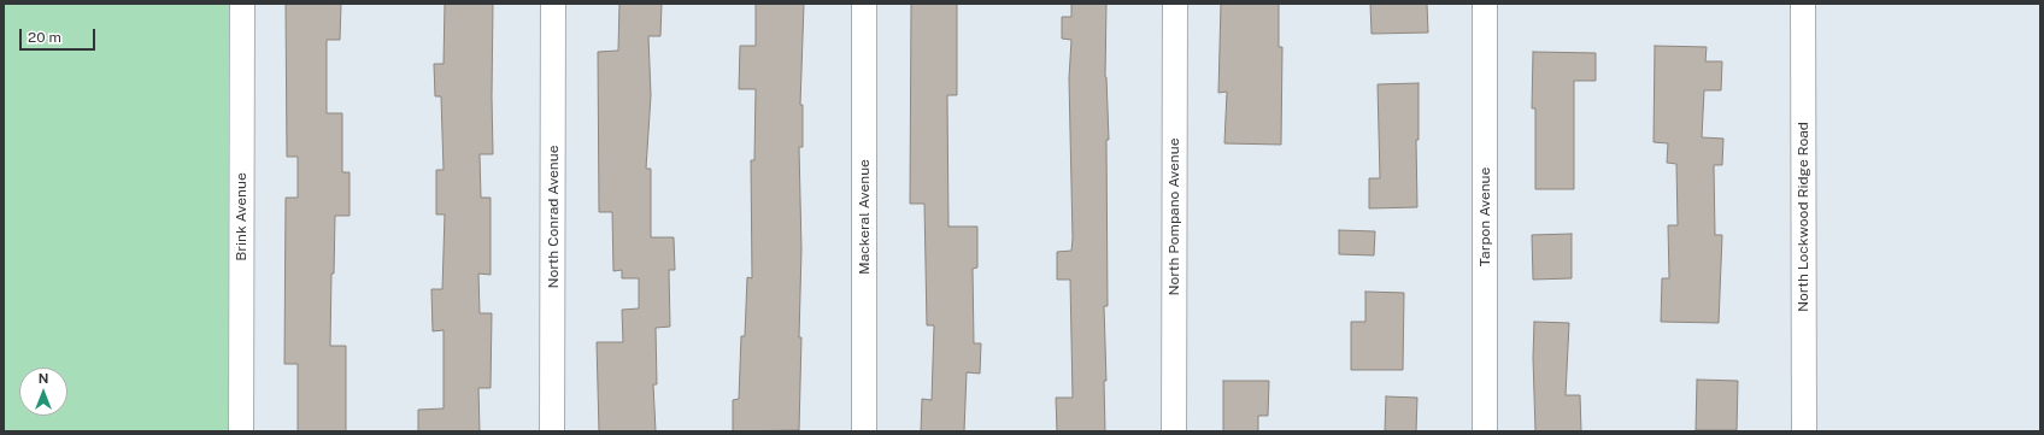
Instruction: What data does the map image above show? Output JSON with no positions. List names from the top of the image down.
{
  "streets": {
    "street": [
      "Brink Avenue",
      "North Conrad Avenue",
      "Mackeral Avenue",
      "North Pompano Avenue",
      "Tarpon Avenue",
      "North Lockwood Ridge Road"
    ]
  },
  "scale_bar": "20 m",
  "north": "top"
}
